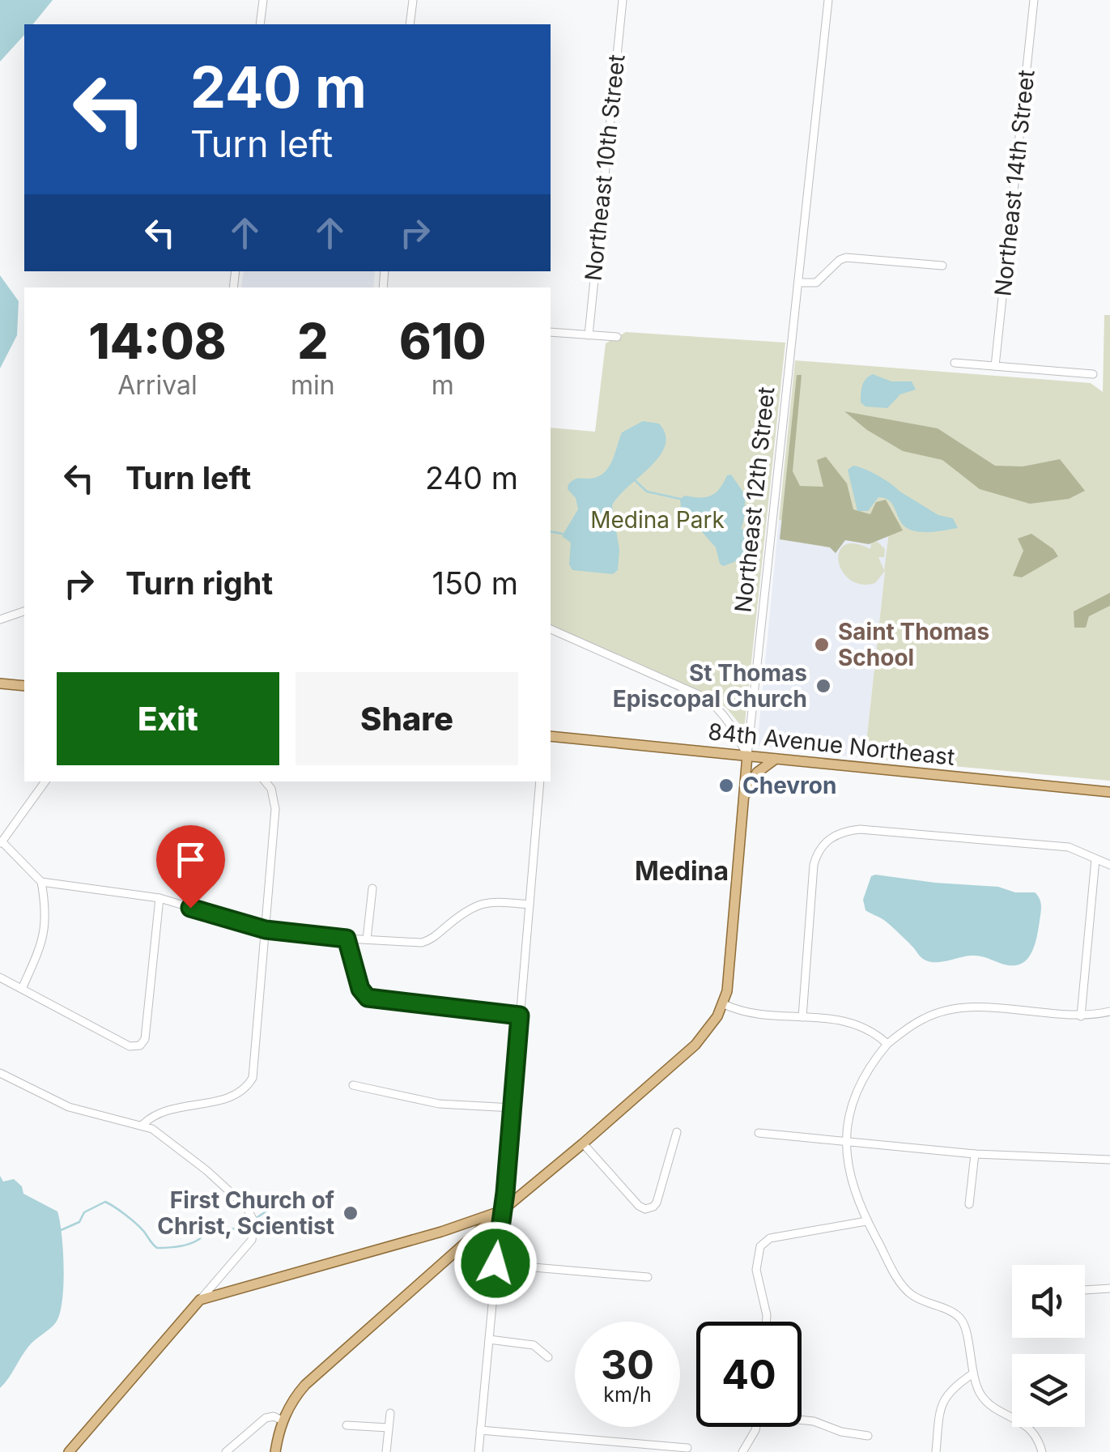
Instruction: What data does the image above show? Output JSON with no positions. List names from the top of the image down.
{
  "streets": {
    "main road": ["Northeast 12th Street", "84th Avenue Northeast"],
    "street": ["Northeast 10th Street", "Northeast 14th Street"]
  },
  "crossings": [
    ["Northeast 12th Street", "84th Avenue Northeast"]
  ],
  "districts": ["Medina"],
  "parks": ["Medina Park"],
  "places": [
    "Saint Thomas School",
    "St Thomas Episcopal Church",
    "Chevron",
    "First Church of Christ, Scientist"
  ],
  "page": {
    "turn": ["240 m", "Turn left"],
    "eta": [
      "14:08",
      "Arrival",
      "2",
      "min",
      "610",
      "m"
    ],
    "list": [
      {
        "name": "Turn left",
        "value": "240 m"
      },
      {
        "name": "Turn right",
        "value": "150 m"
      }
    ],
    "buttons": ["Exit", "Share"],
    "speed": "30 km/h",
    "limit": "40"
  }
}
